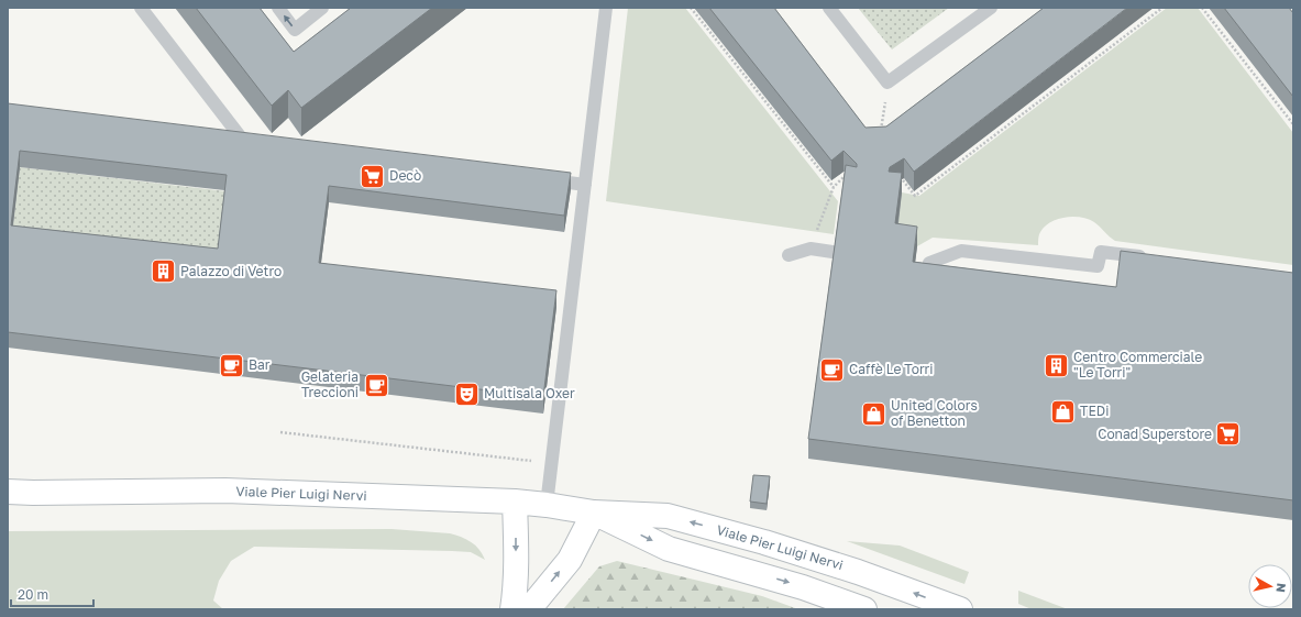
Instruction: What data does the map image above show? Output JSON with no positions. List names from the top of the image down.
{
  "streets": {
    "street": ["Viale Pier Luigi Nervi"]
  },
  "places": {
    "supermarket": ["Decò", "Conad Superstore"],
    "building": ["Palazzo di Vetro", "Centro Commerciale \"Le Torri\""],
    "cafe": ["Bar", "Caffè Le Torri", "Gelateria Treccioni"],
    "theatre": ["Multisala Oxer"],
    "shop": ["TEDi", "United Colors of Benetton"]
  },
  "scale_bar": "20 m",
  "north": "right"
}
